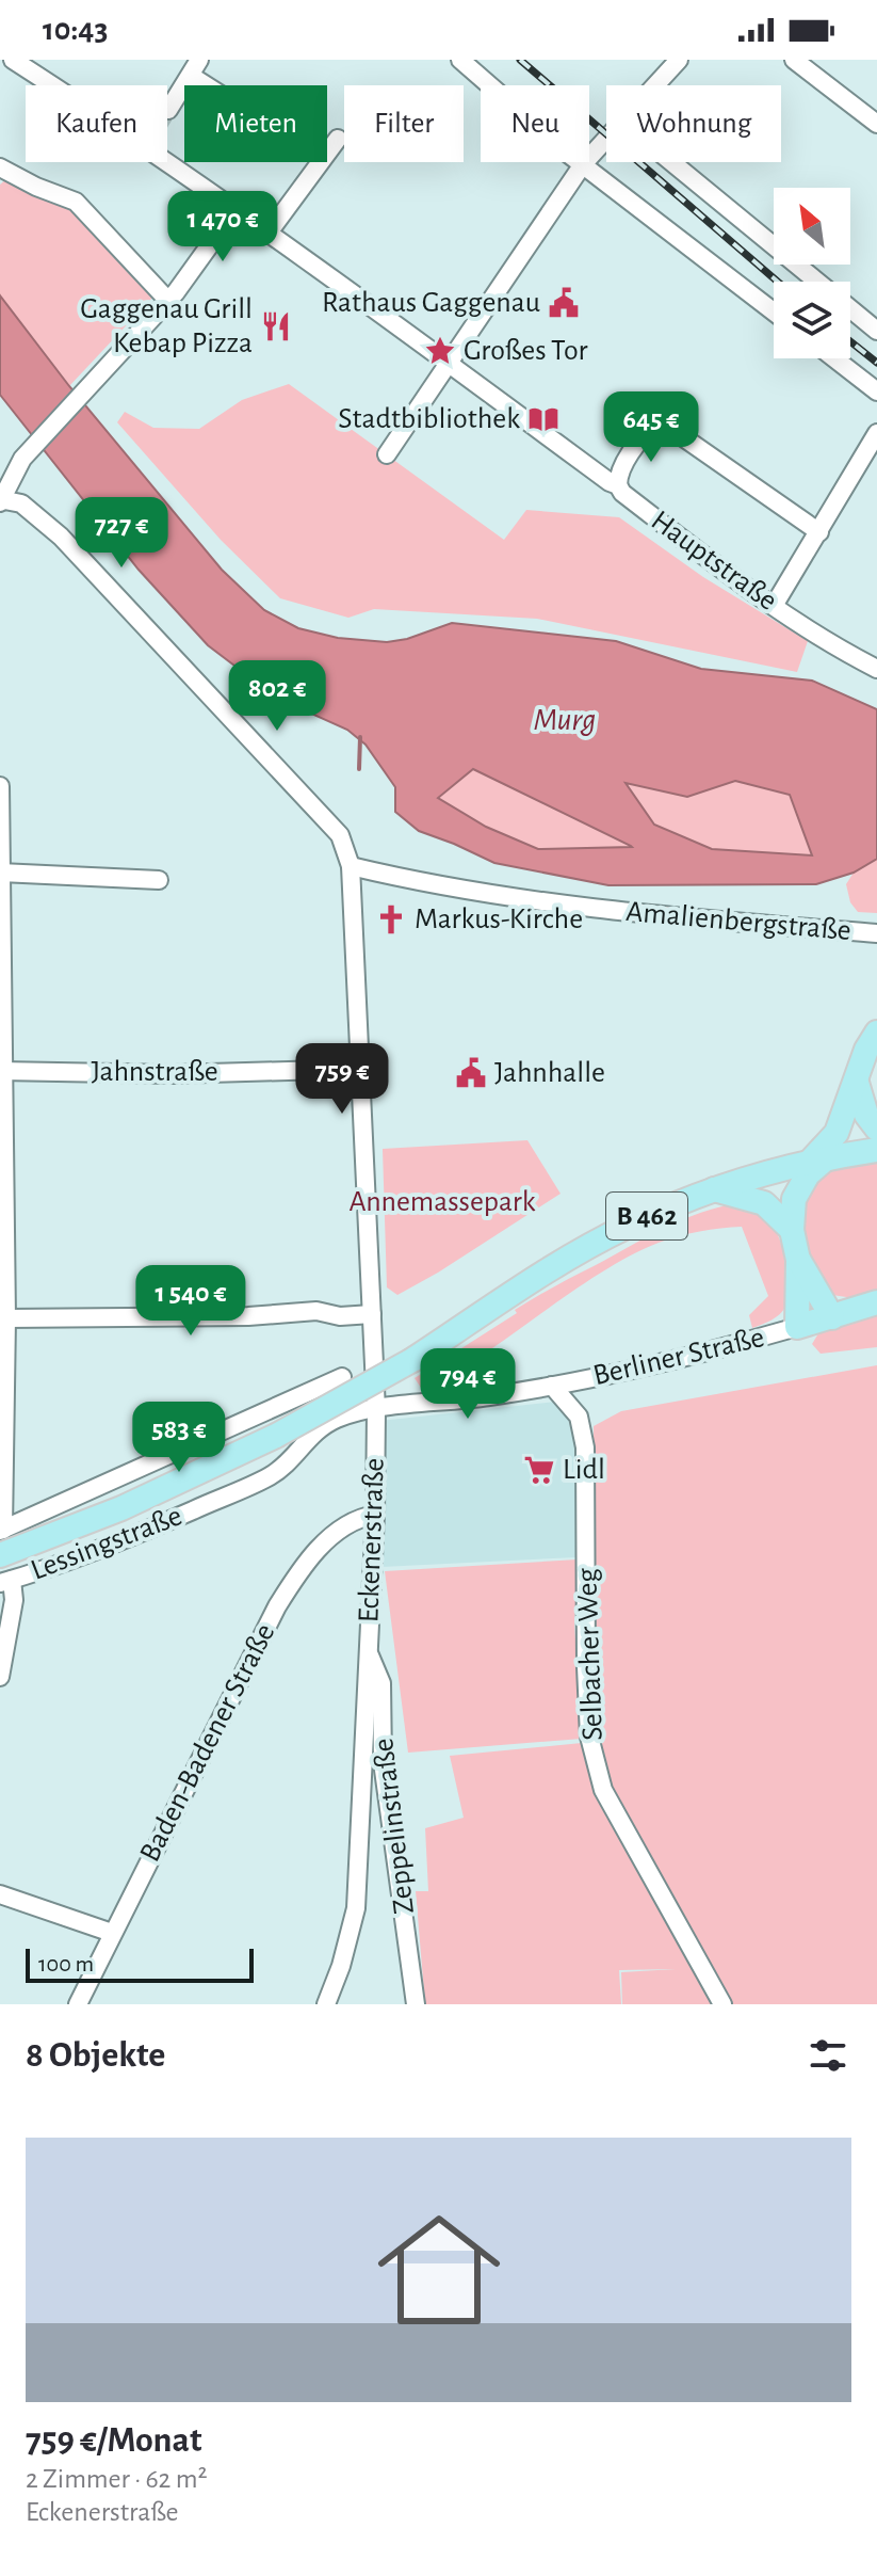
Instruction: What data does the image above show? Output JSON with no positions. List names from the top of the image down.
{
  "streets": {
    "main road": ["B 462", "Berliner Straße"],
    "street": [
      "Hauptstraße",
      "Amalienbergstraße",
      "Jahnstraße",
      "Eckenerstraße",
      "Lessingstraße",
      "Selbacher Weg",
      "Baden-Badener Straße",
      "Zeppelinstraße"
    ]
  },
  "crossings": [
    ["Amalienbergstraße", "Eckenerstraße"],
    ["Jahnstraße", "Eckenerstraße"],
    ["Berliner Straße", "Eckenerstraße"],
    ["Berliner Straße", "Lessingstraße"],
    ["Berliner Straße", "Selbacher Weg"],
    ["Eckenerstraße", "Lessingstraße"],
    ["Eckenerstraße", "Baden-Badener Straße"],
    ["Eckenerstraße", "Zeppelinstraße"]
  ],
  "water": ["Murg"],
  "parks": ["Annemassepark"],
  "places": {
    "public building": ["Rathaus Gaggenau", "Jahnhalle"],
    "restaurant": ["Gaggenau Grill Kebap Pizza"],
    "place": ["Großes Tor"],
    "library": ["Stadtbibliothek"],
    "church": ["Markus-Kirche"],
    "supermarket": ["Lidl"]
  },
  "scale_bar": "100 m",
  "north": "top left",
  "page": {
    "status": "10:43",
    "chip": [
      "Kaufen",
      "Mieten",
      "Filter",
      "Neu",
      "Wohnung"
    ],
    "price": [
      "1 470 €",
      "645 €",
      "727 €",
      "802 €",
      "759 €",
      "1 540 €",
      "794 €",
      "583 €"
    ],
    "scale": "100 m",
    "heading": "8 Objekte",
    "list": [
      {
        "name": "759 €/Monat",
        "note": "2 Zimmer · 62 m² · Eckenerstraße"
      }
    ]
  }
}
